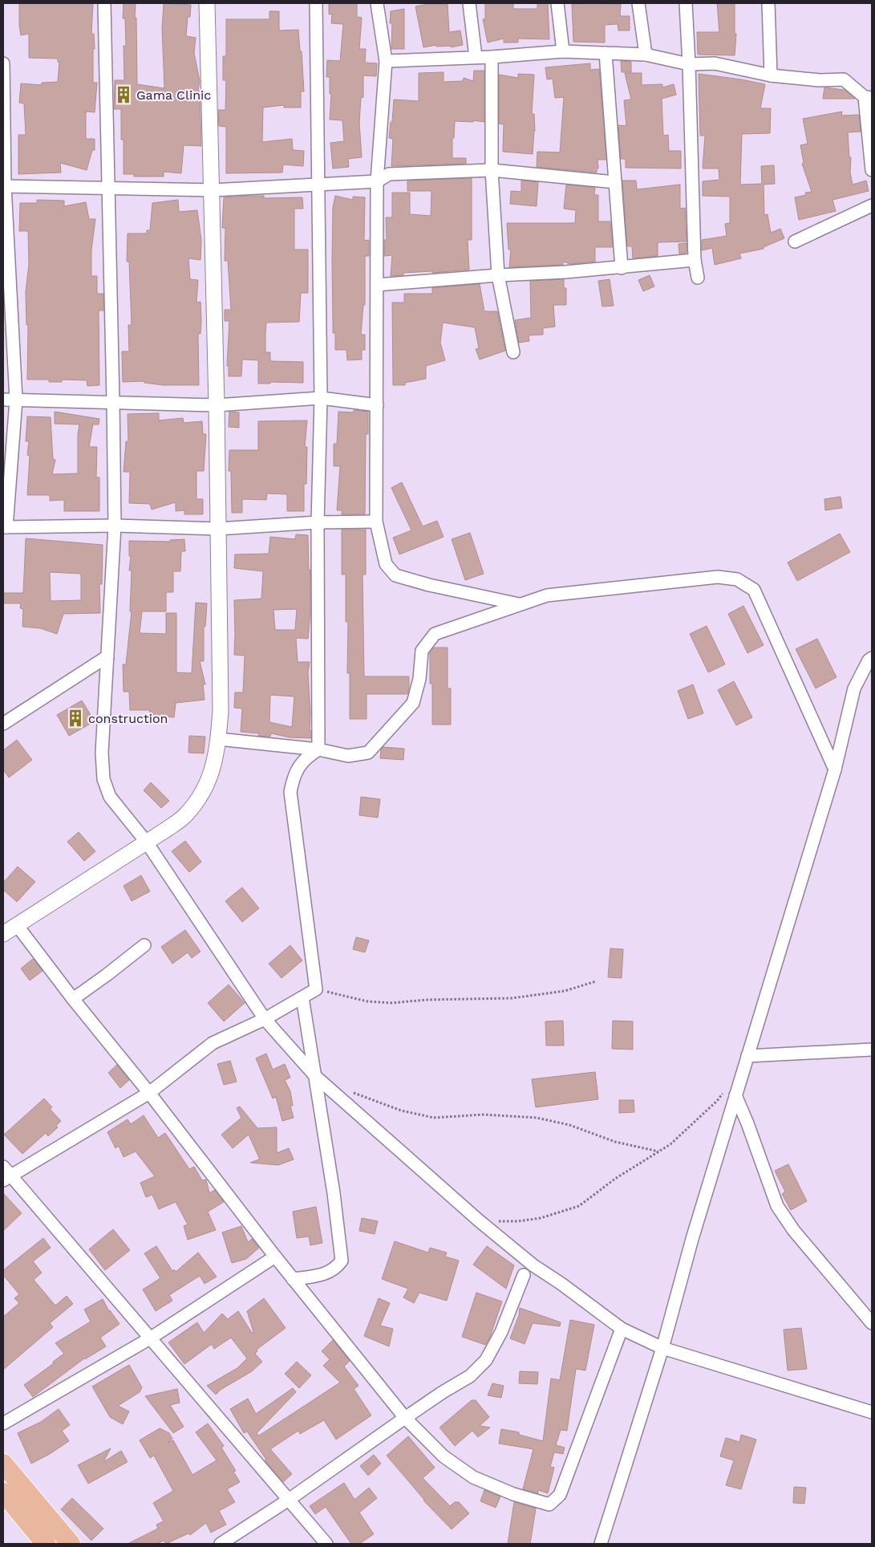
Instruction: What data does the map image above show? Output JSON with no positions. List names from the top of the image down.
{
  "places": {
    "building": ["Gama Clinic", "construction"]
  }
}
